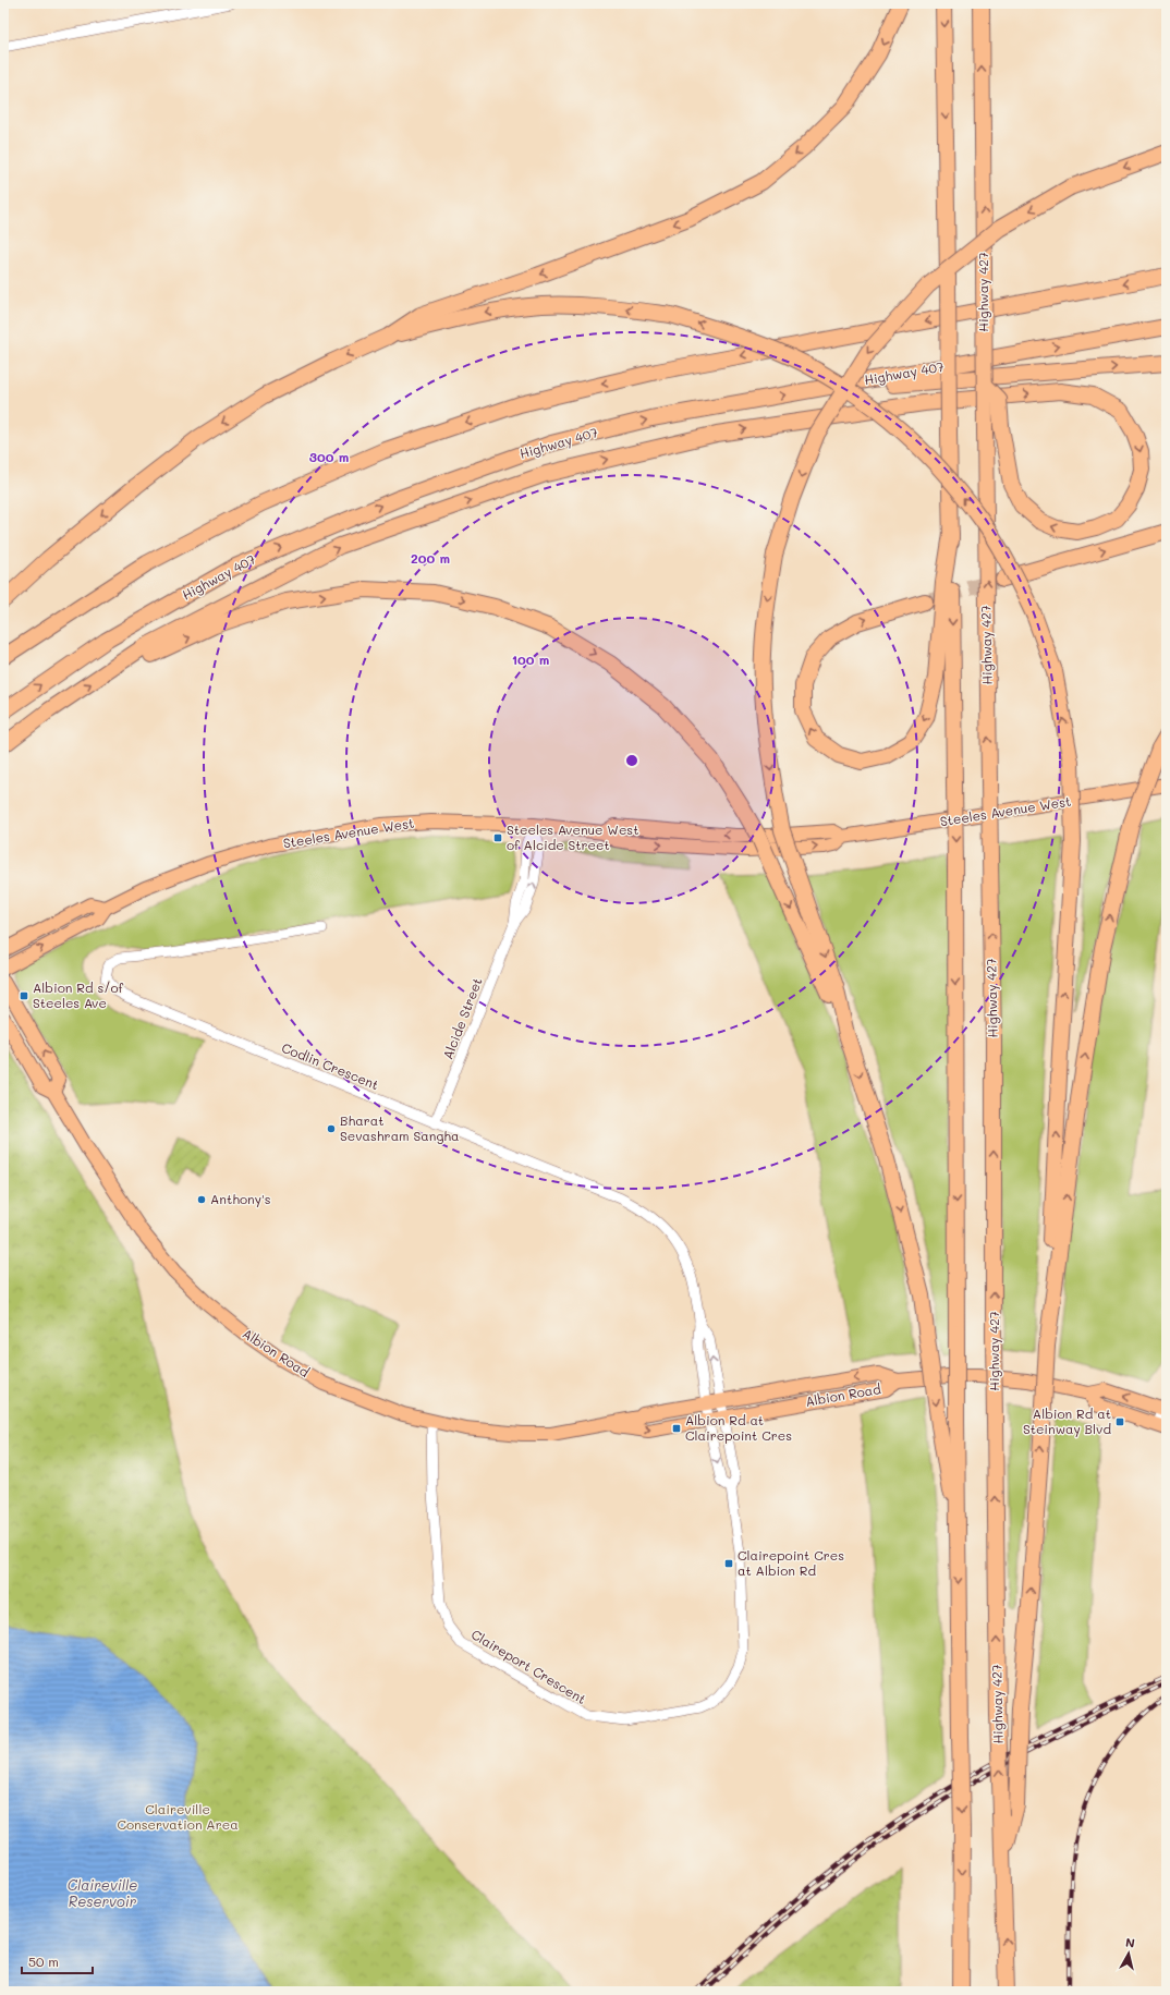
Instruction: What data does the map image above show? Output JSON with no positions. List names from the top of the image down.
{
  "streets": {
    "highway": ["Highway 427", "Highway 407"],
    "main road": ["Steeles Avenue West", "Albion Road"],
    "street": ["Alcide Street", "Codlin Crescent", "Claireport Crescent"]
  },
  "crossings": [
    ["Steeles Avenue West", "Alcide Street"],
    ["Alcide Street", "Codlin Crescent"],
    ["Codlin Crescent", "Albion Road"],
    ["Codlin Crescent", "Claireport Crescent"],
    ["Albion Road", "Claireport Crescent"]
  ],
  "water": ["Claireville Reservoir"],
  "parks": ["Claireville Conservation Area"],
  "places": {
    "transit": [
      "Steeles Avenue West of Alcide Street",
      "Albion Rd s/of Steeles Ave",
      "Albion Rd at Steinway Blvd",
      "Albion Rd at Clairepoint Cres",
      "Clairepoint Cres at Albion Rd"
    ],
    "other": ["Bharat Sevashram Sangha", "Anthony's"]
  },
  "scale_bar": "50 m",
  "north": "top",
  "rings": ["300 m", "200 m", "100 m"]
}
